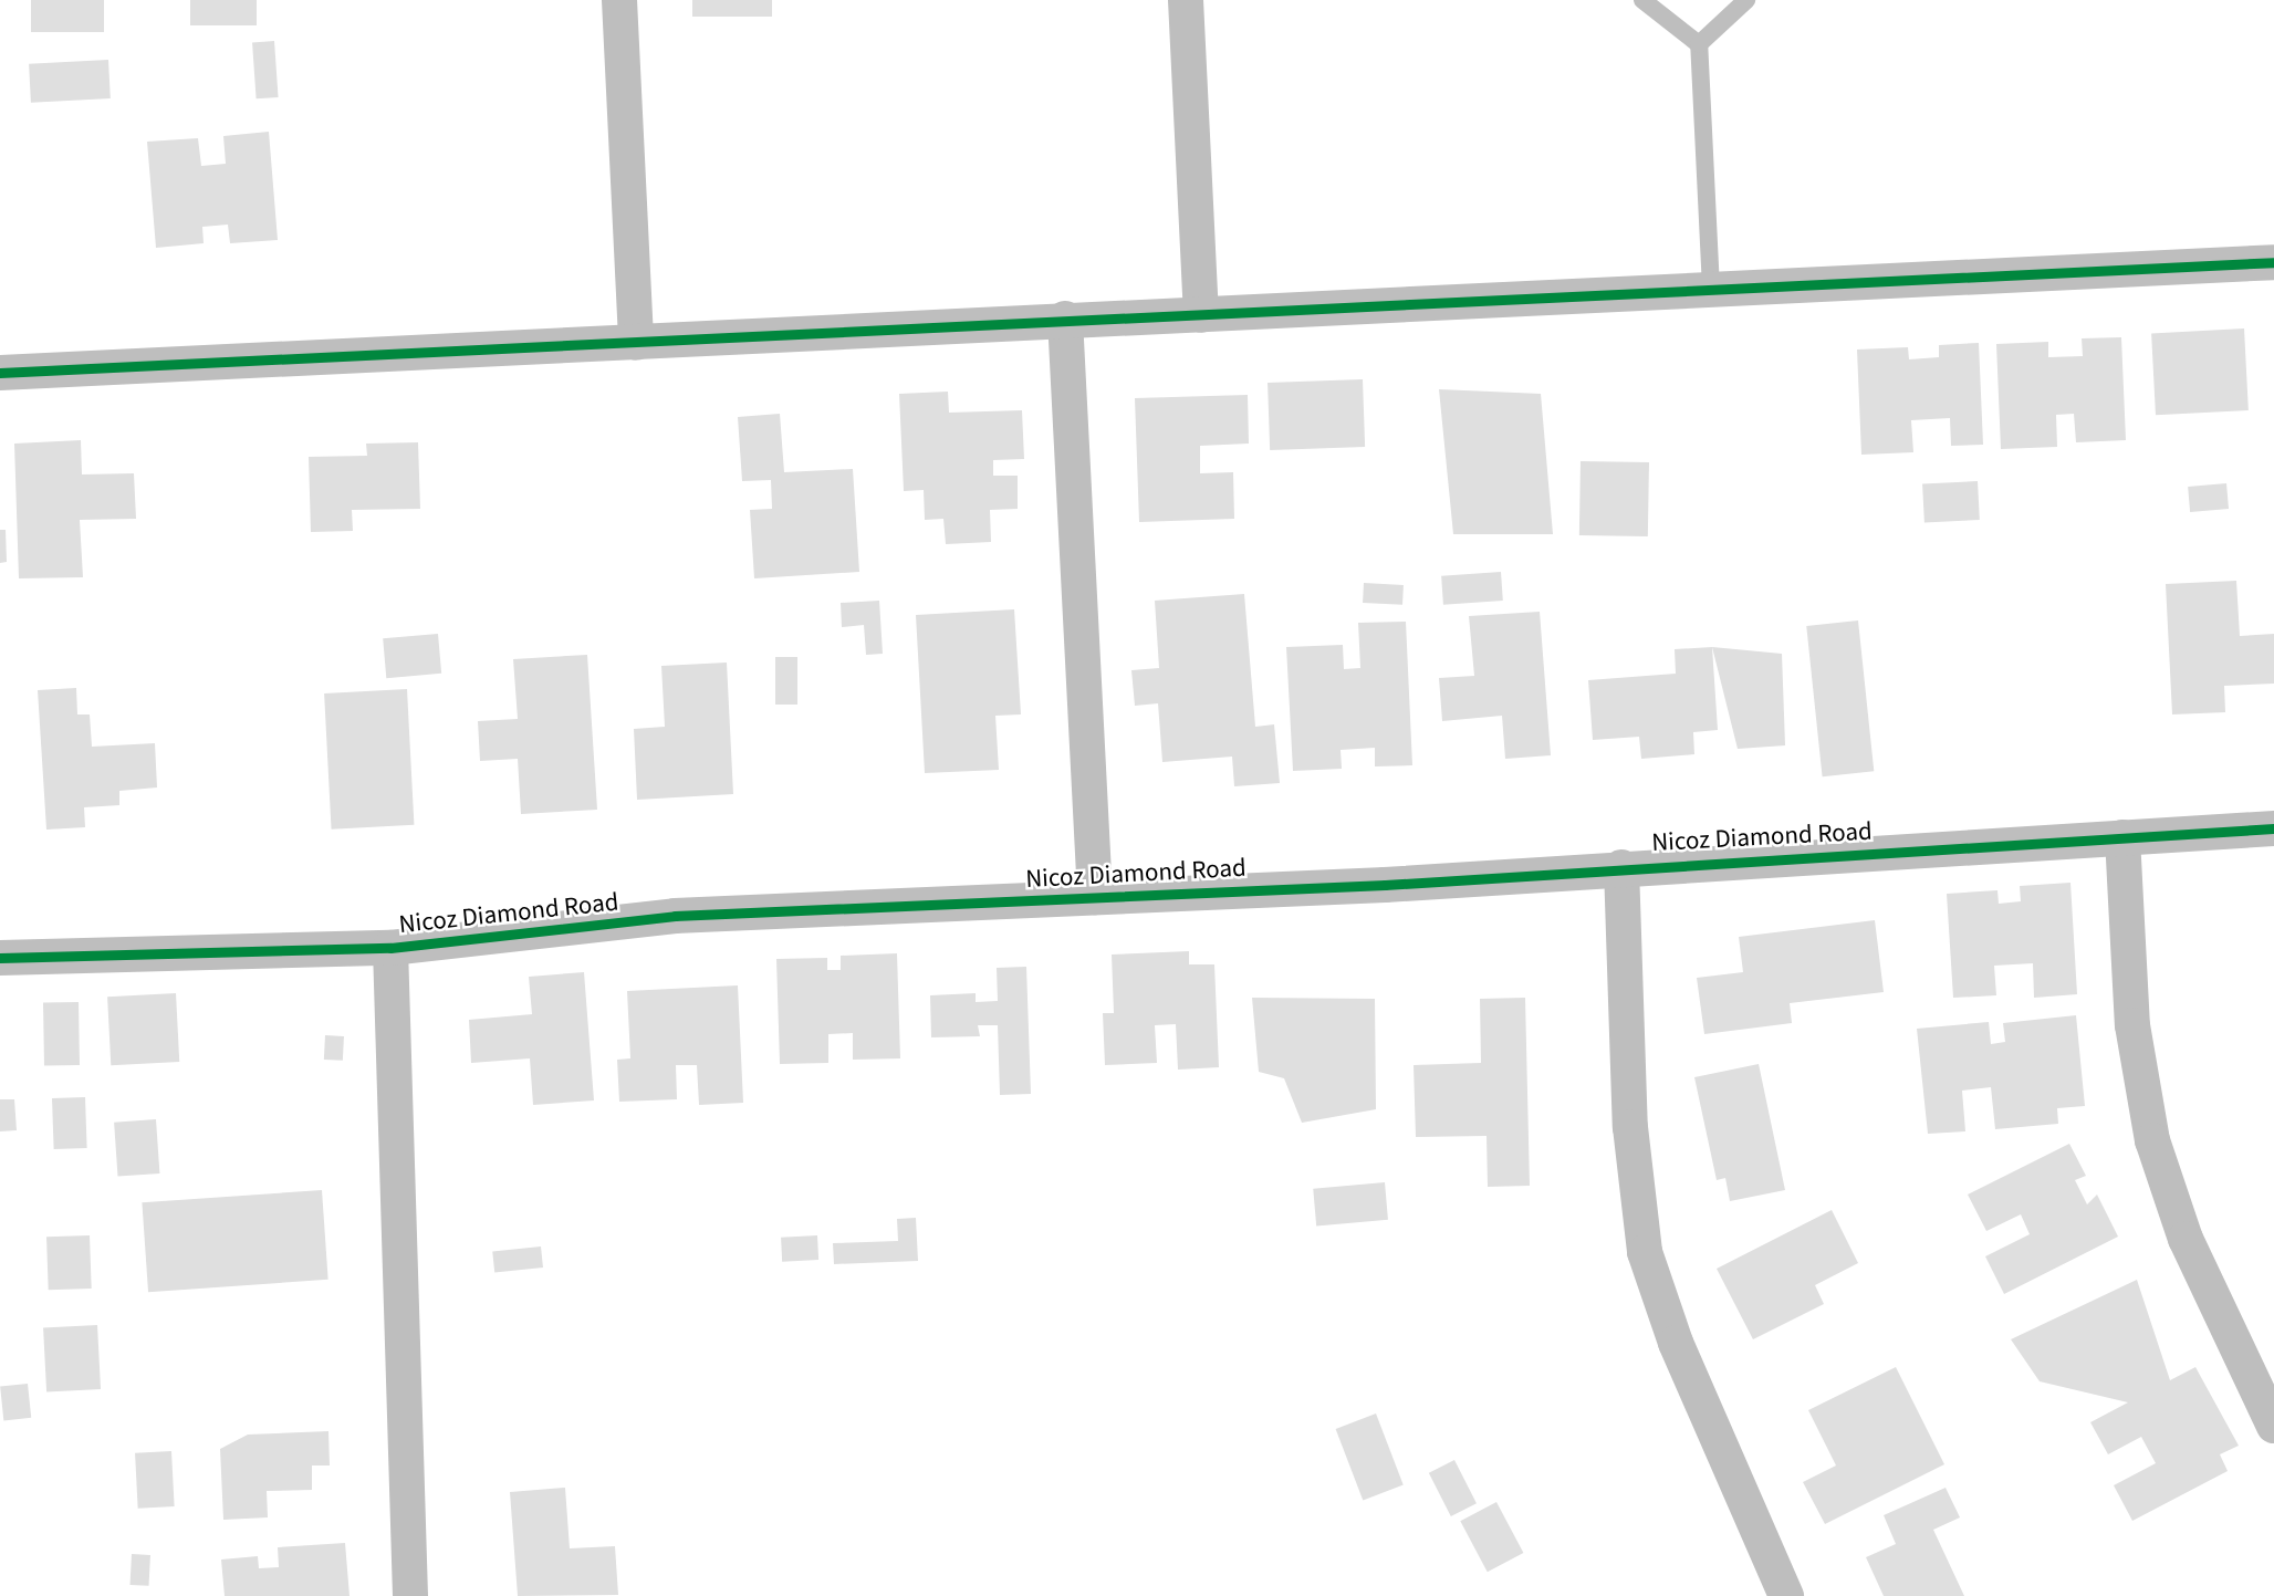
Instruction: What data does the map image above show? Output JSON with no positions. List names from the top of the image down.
{
  "streets": {
    "street": ["Nicoz Diamond Road"]
  }
}
